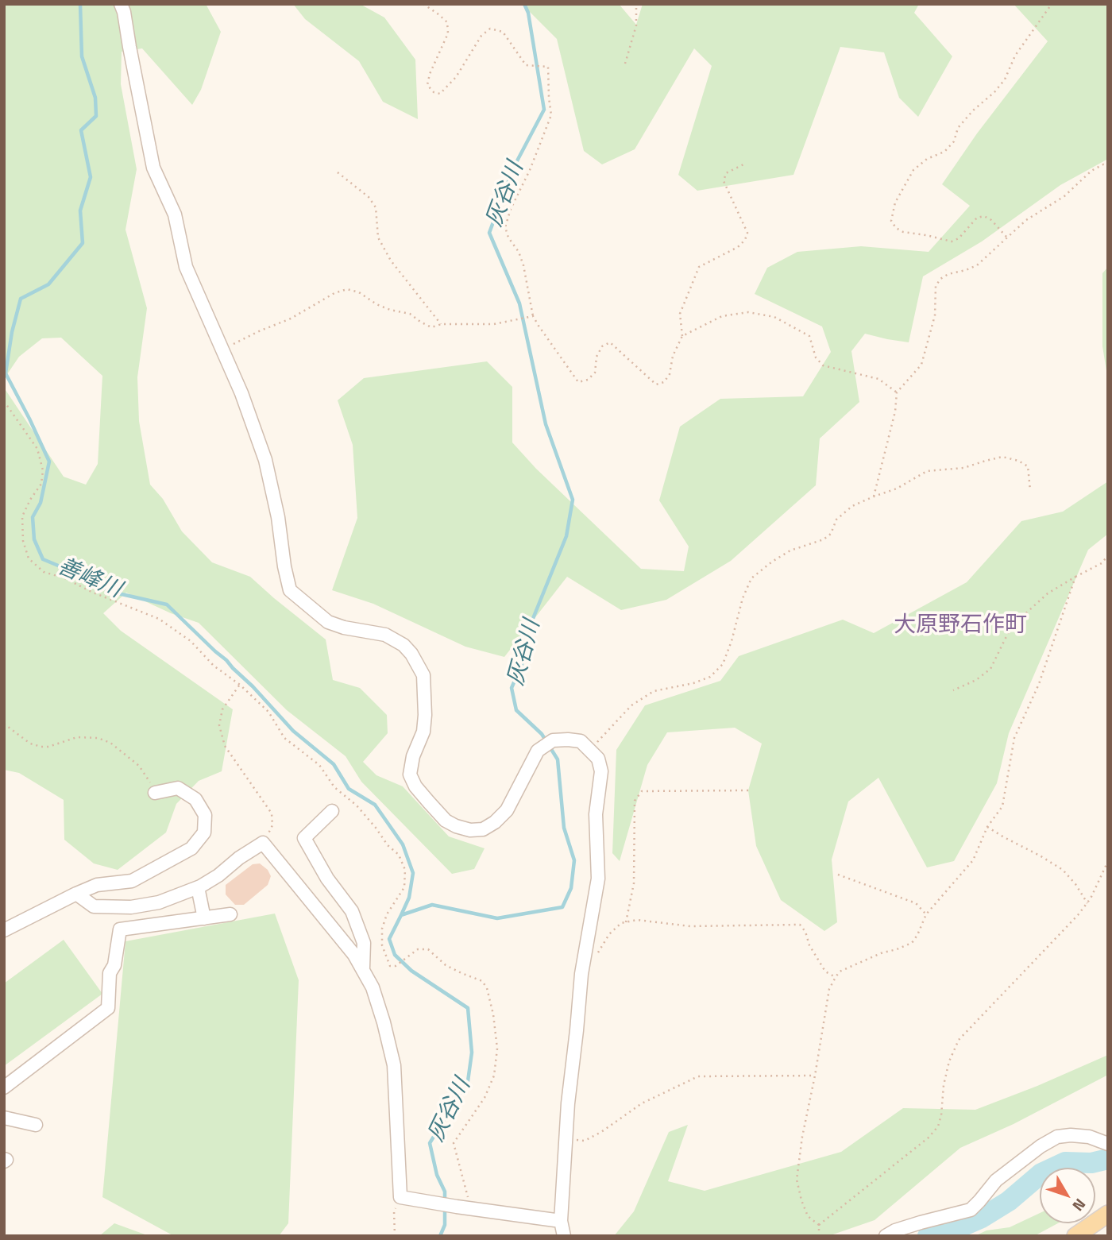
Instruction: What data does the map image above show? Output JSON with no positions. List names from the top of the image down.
{
  "districts": ["大原野石作町"],
  "water": ["灰谷川", "善峰川"],
  "north": "bottom right"
}
